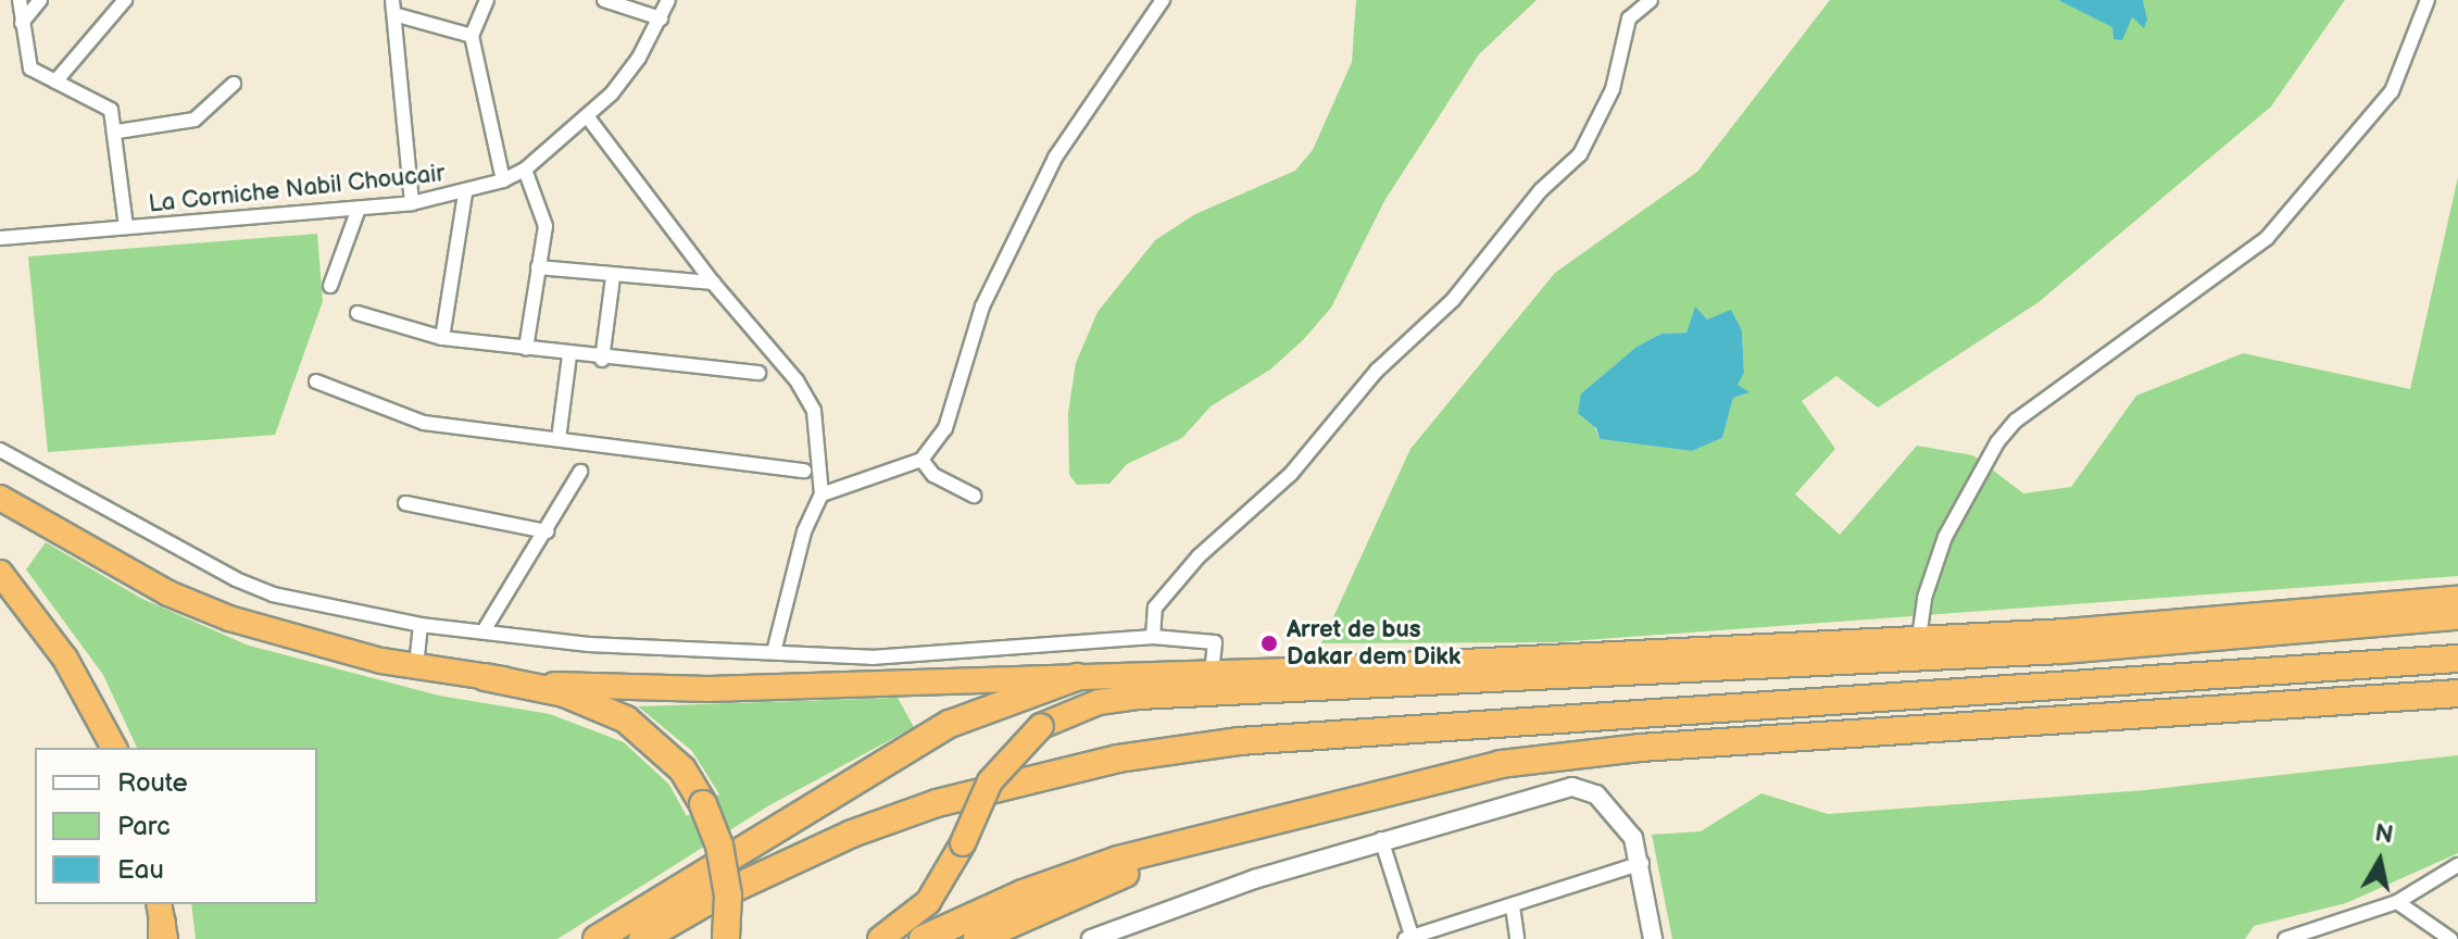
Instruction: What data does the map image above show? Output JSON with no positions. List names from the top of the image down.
{
  "streets": {
    "street": ["La Corniche Nabil Choucair"]
  },
  "places": ["Arret de bus Dakar dem Dikk"],
  "legend": ["Route", "Parc", "Eau"],
  "north": "top"
}
